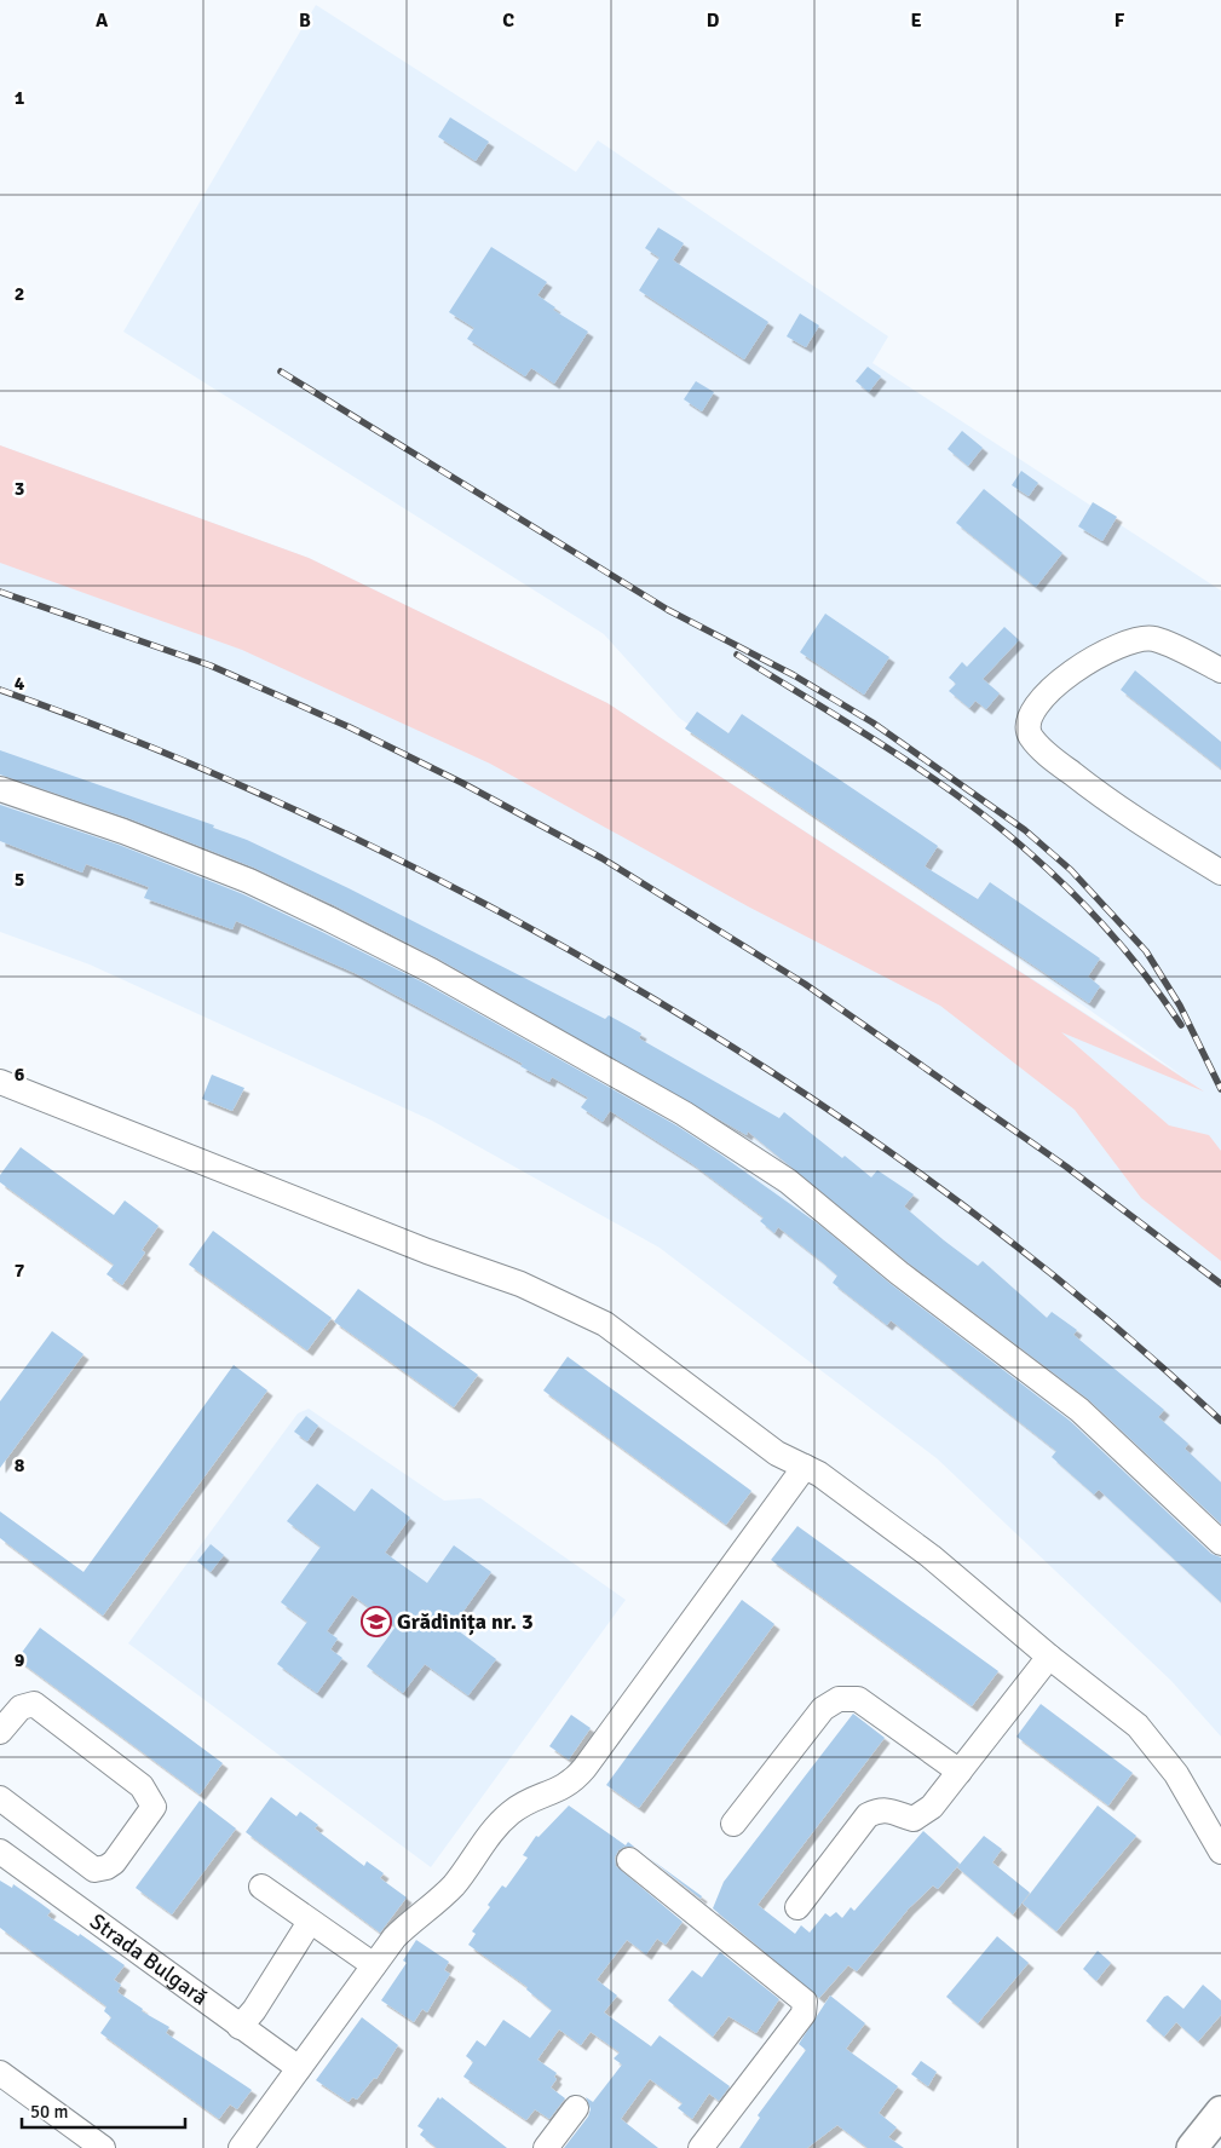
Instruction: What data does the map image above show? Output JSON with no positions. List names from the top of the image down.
{
  "streets": {
    "street": ["Strada Bulgară"]
  },
  "places": {
    "school or university": ["Grădinița nr. 3"]
  },
  "scale_bar": "50 m",
  "grid": {
    "columns": [
      "A",
      "B",
      "C",
      "D",
      "E",
      "F"
    ],
    "rows": [
      "1",
      "2",
      "3",
      "4",
      "5",
      "6",
      "7",
      "8",
      "9"
    ]
  }
}
